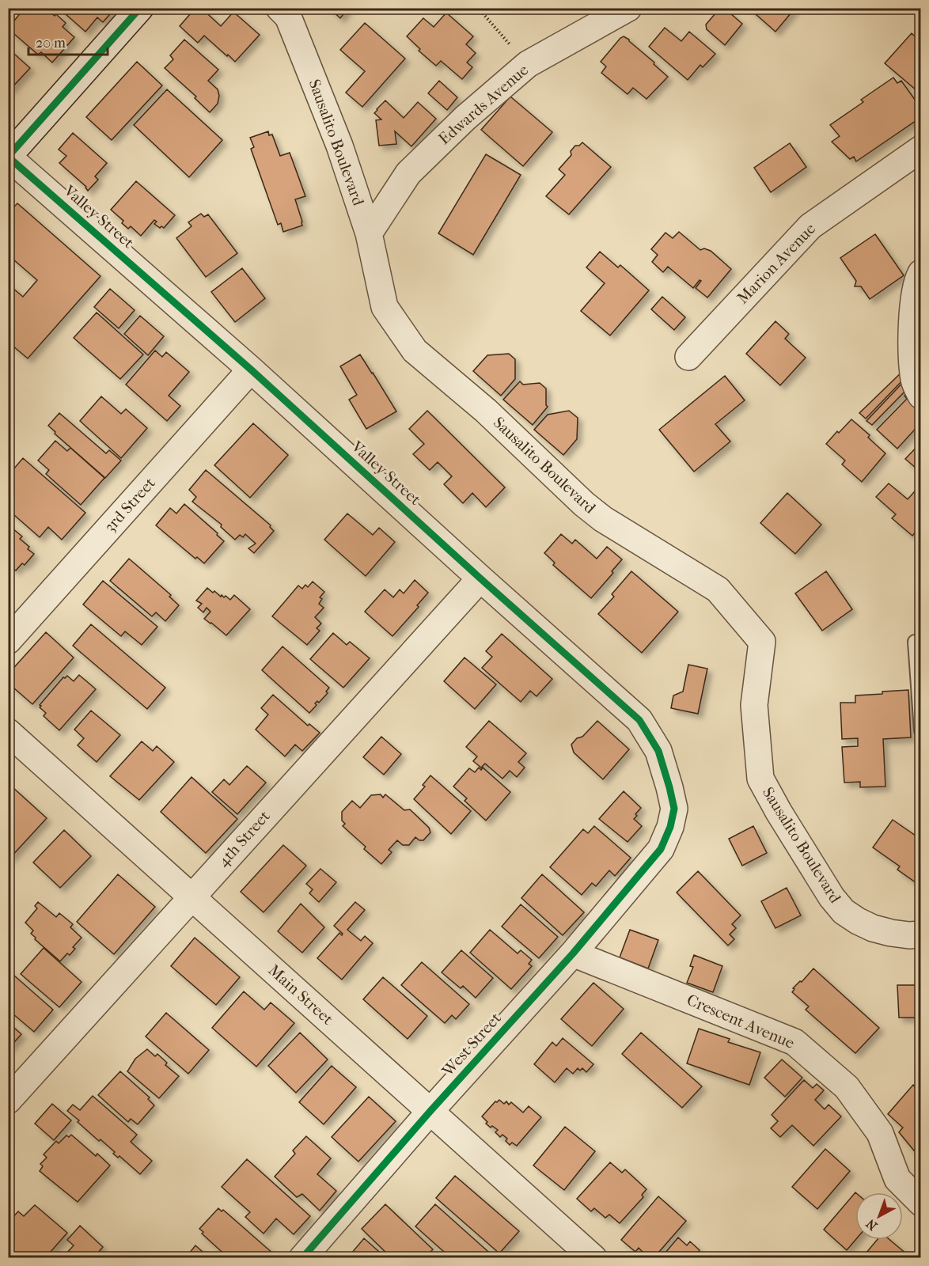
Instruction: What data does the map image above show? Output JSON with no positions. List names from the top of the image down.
{
  "streets": {
    "street": [
      "Edwards Avenue",
      "Sausalito Boulevard",
      "Valley Street",
      "Marion Avenue",
      "3rd Street",
      "4th Street",
      "Main Street",
      "Crescent Avenue",
      "West Street"
    ]
  },
  "crossings": [
    ["Edwards Avenue", "Sausalito Boulevard"],
    ["Valley Street", "3rd Street"],
    ["Valley Street", "4th Street"],
    ["Valley Street", "West Street"],
    ["4th Street", "Main Street"],
    ["Main Street", "West Street"],
    ["Crescent Avenue", "West Street"]
  ],
  "scale_bar": "20 m",
  "north": "bottom left"
}
